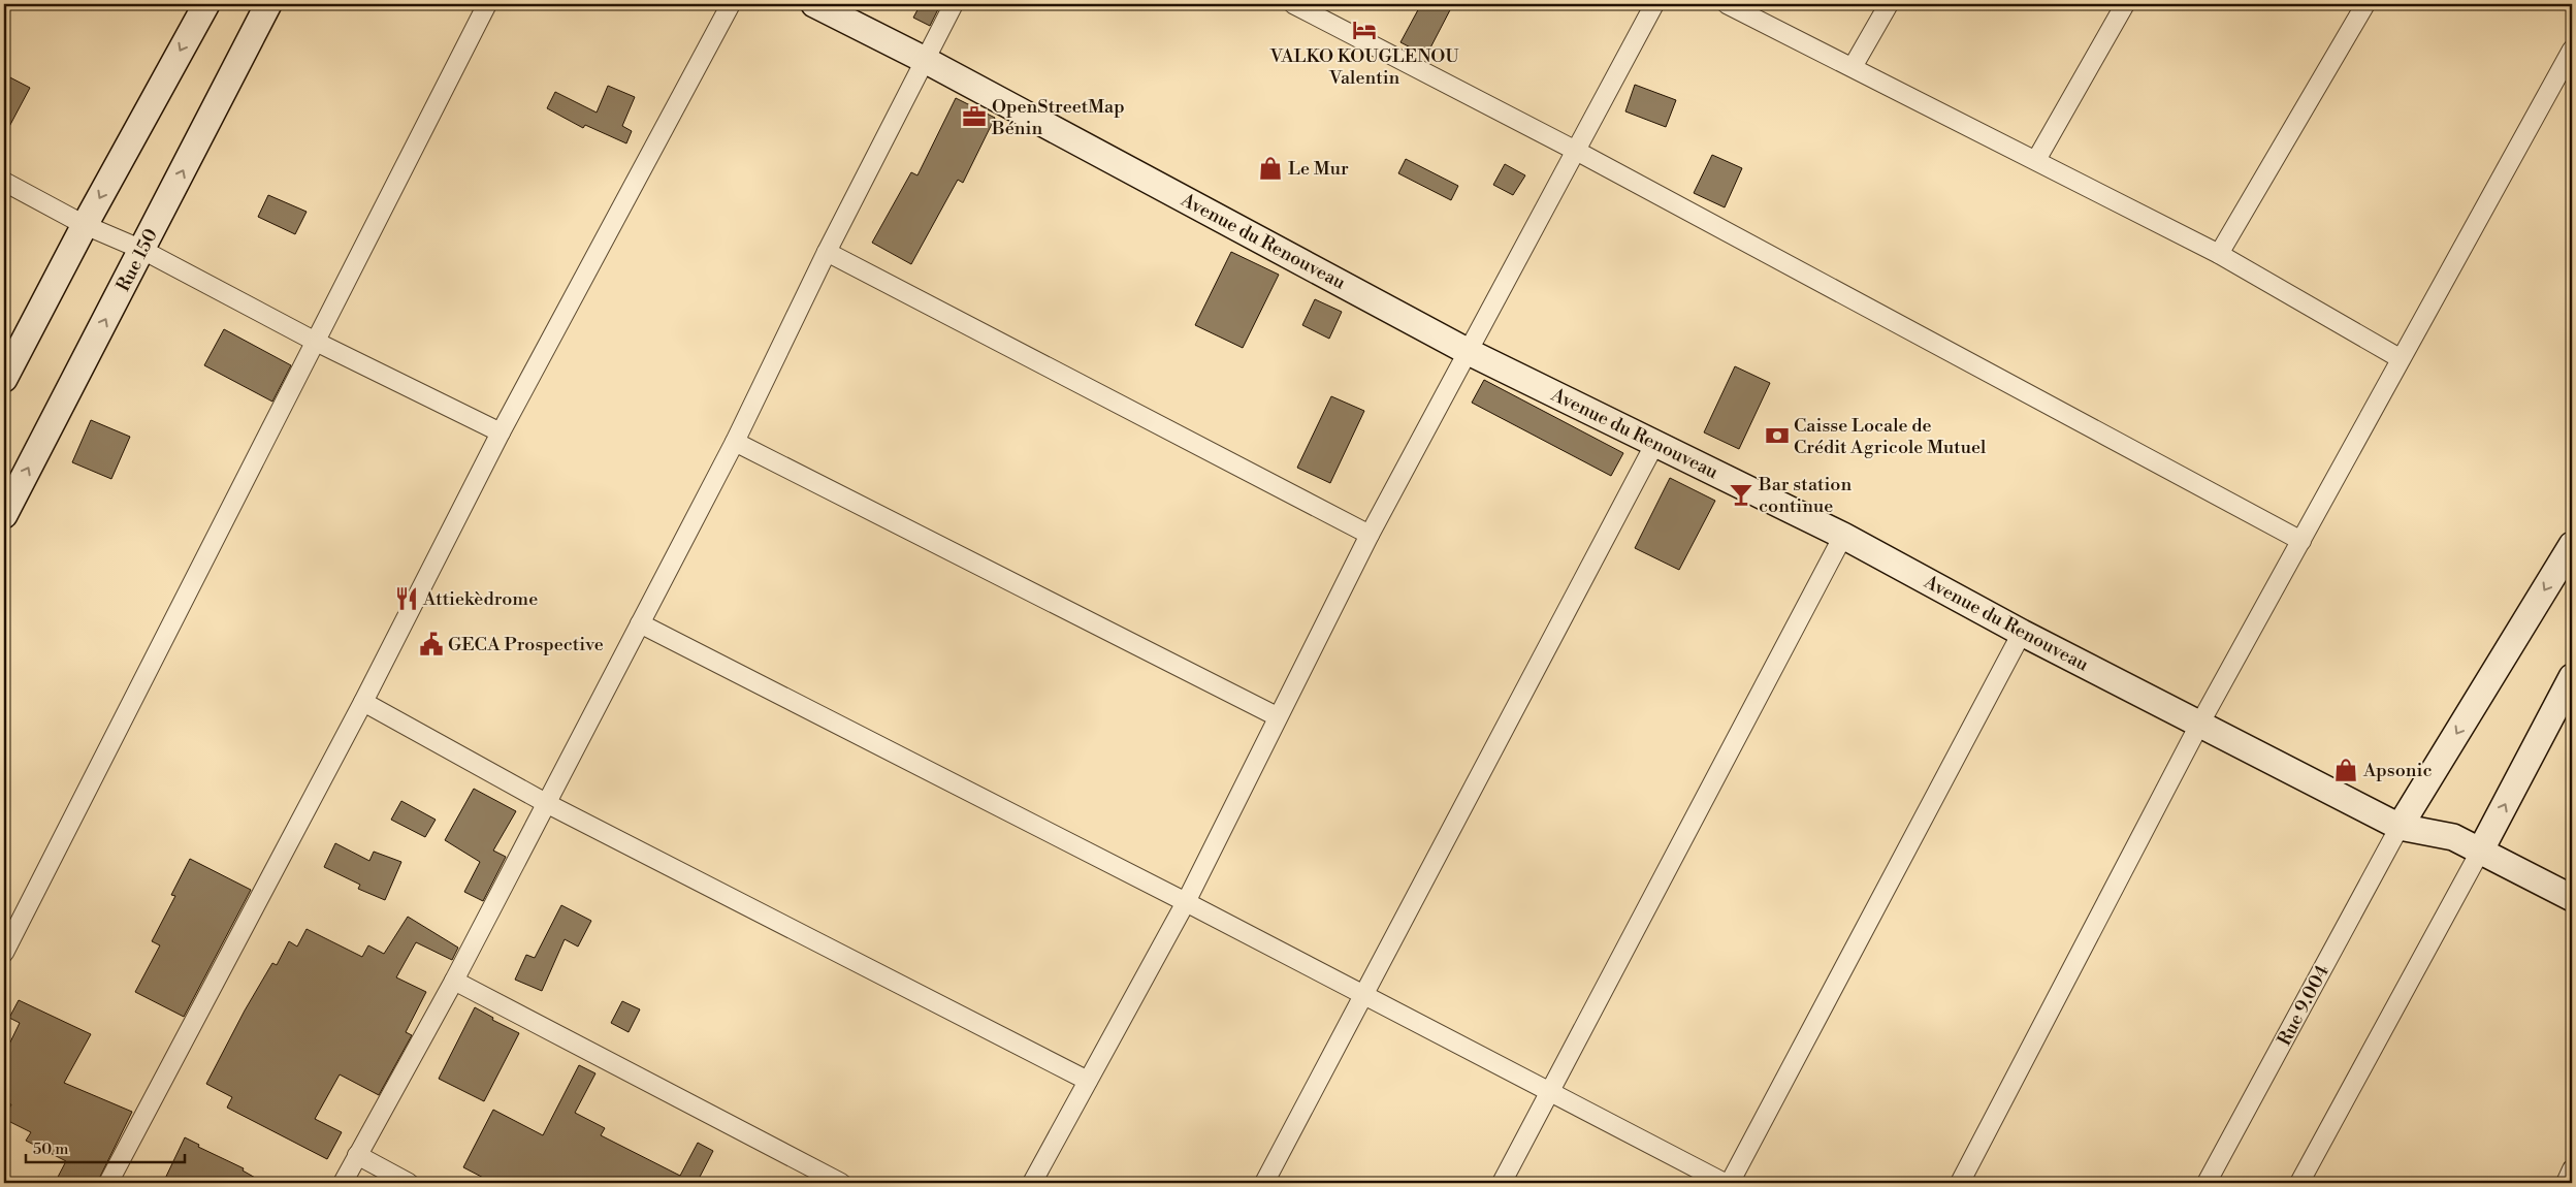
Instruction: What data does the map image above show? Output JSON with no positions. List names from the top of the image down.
{
  "streets": {
    "main road": ["Avenue du Renouveau", "Rue 150"],
    "street": ["Rue 9.004"]
  },
  "crossings": [
    ["Avenue du Renouveau", "Rue 9.004"]
  ],
  "places": {
    "hotel": ["VALKO KOUGLENOU Valentin"],
    "office": ["OpenStreetMap Bénin"],
    "shop": ["Le Mur", "Apsonic"],
    "bank": ["Caisse Locale de Crédit Agricole Mutuel"],
    "bar": ["Bar station continue"],
    "restaurant": ["Attiekèdrome"],
    "public building": ["GECA Prospective"]
  },
  "scale_bar": "50 m"
}
